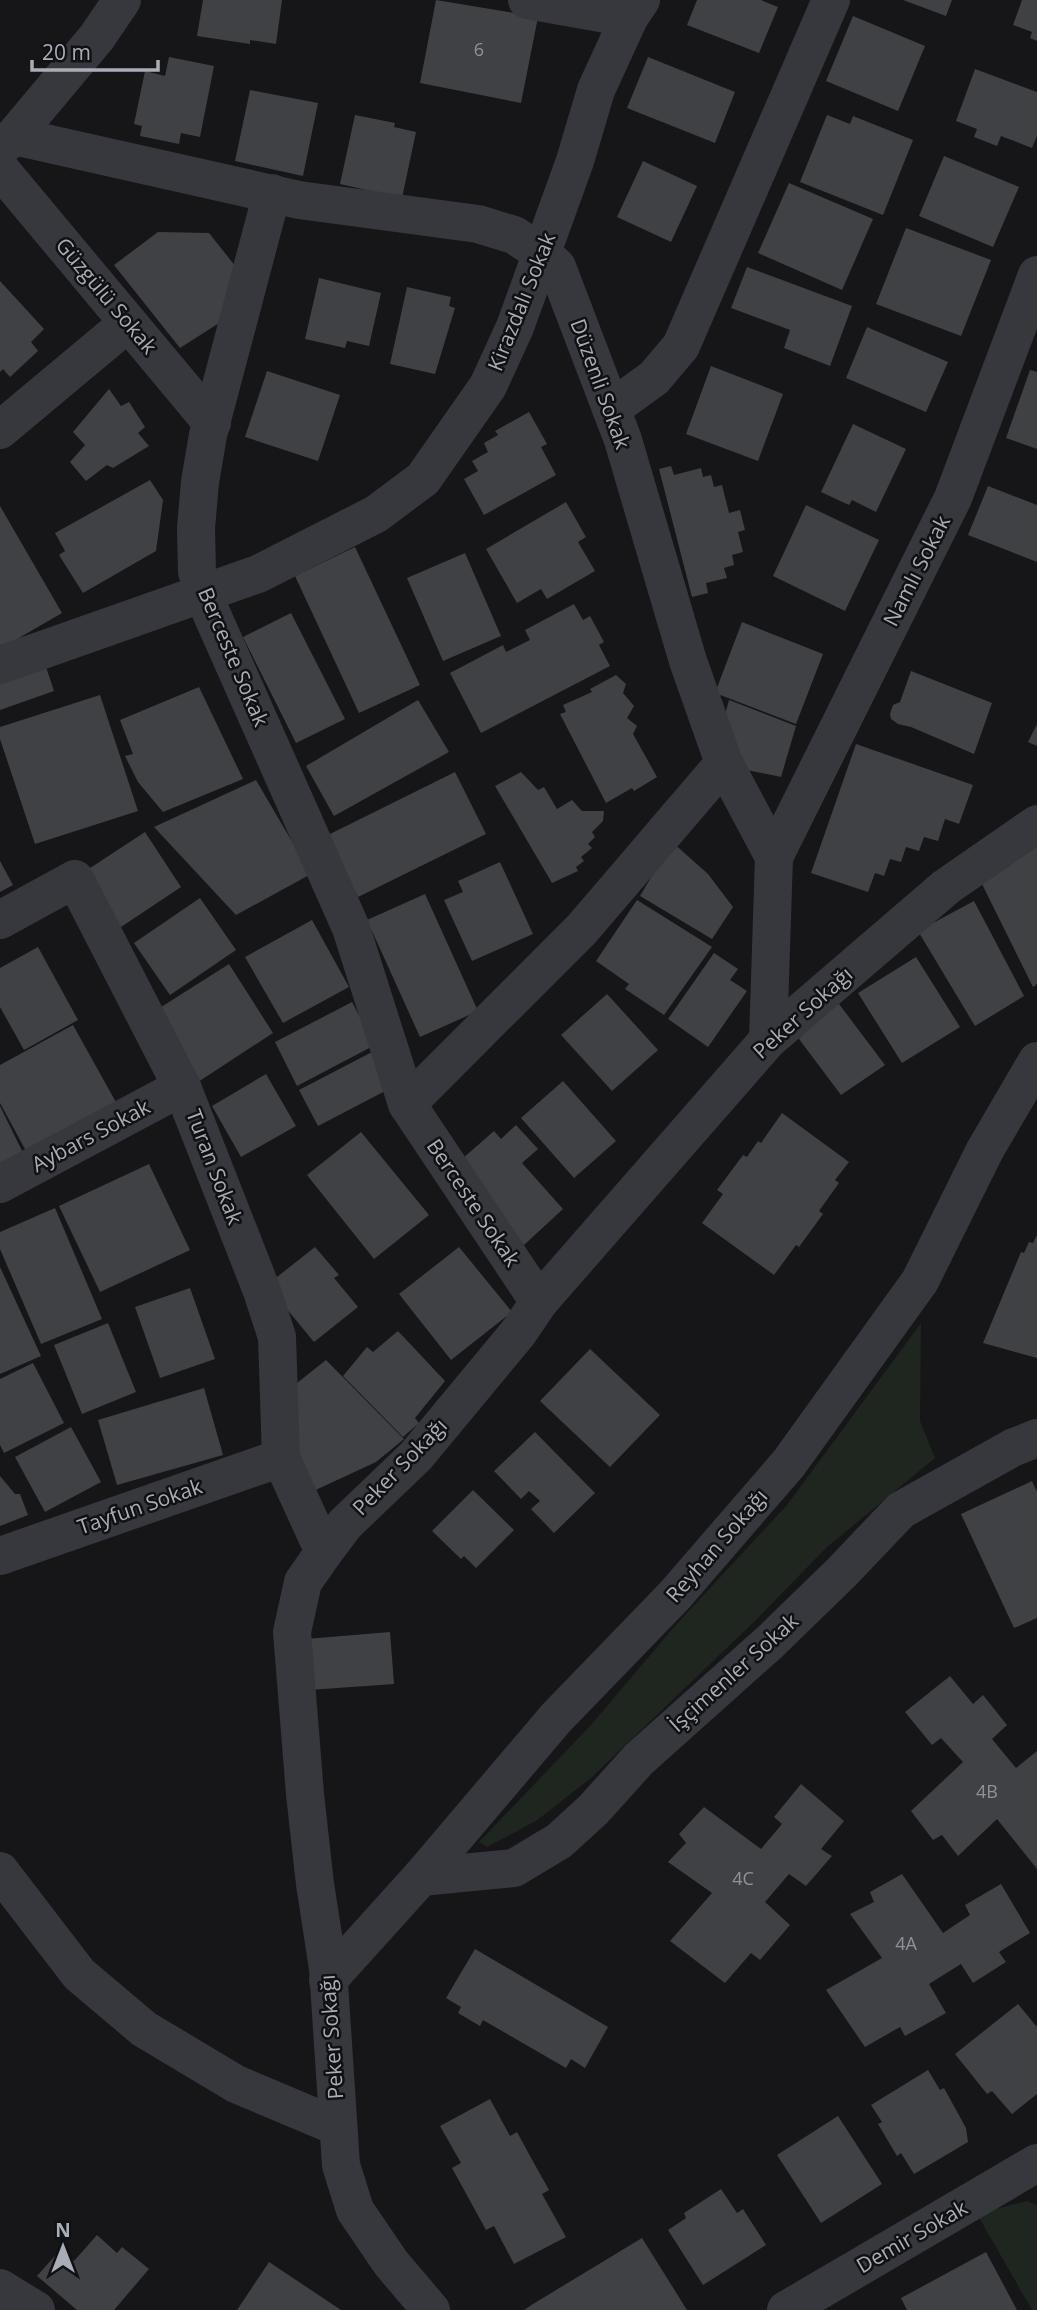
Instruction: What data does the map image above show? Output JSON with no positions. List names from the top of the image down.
{
  "streets": {
    "street": [
      "Güzgülü Sokak",
      "Kirazdalı Sokak",
      "Düzenli Sokak",
      "Namlı Sokak",
      "Berceste Sokak",
      "Peker Sokağı",
      "Aybars Sokak",
      "Turan Sokak",
      "Tayfun Sokak",
      "Reyhan Sokağı",
      "İşçimenler Sokak",
      "Demir Sokak"
    ]
  },
  "crossings": [
    ["Güzgülü Sokak", "Düzenli Sokak"],
    ["Güzgülü Sokak", "Berceste Sokak"],
    ["Kirazdalı Sokak", "Düzenli Sokak"],
    ["Kirazdalı Sokak", "Berceste Sokak"],
    ["Düzenli Sokak", "Namlı Sokak"],
    ["Düzenli Sokak", "Berceste Sokak"],
    ["Düzenli Sokak", "Peker Sokağı"],
    ["Berceste Sokak", "Peker Sokağı"],
    ["Peker Sokağı", "Turan Sokak"],
    ["Peker Sokağı", "Reyhan Sokağı"],
    ["Aybars Sokak", "Turan Sokak"],
    ["Turan Sokak", "Tayfun Sokak"],
    ["Reyhan Sokağı", "İşçimenler Sokak"]
  ],
  "house_numbers": [
    "6",
    "4B",
    "4C",
    "4A"
  ],
  "scale_bar": "20 m",
  "north": "top"
}
